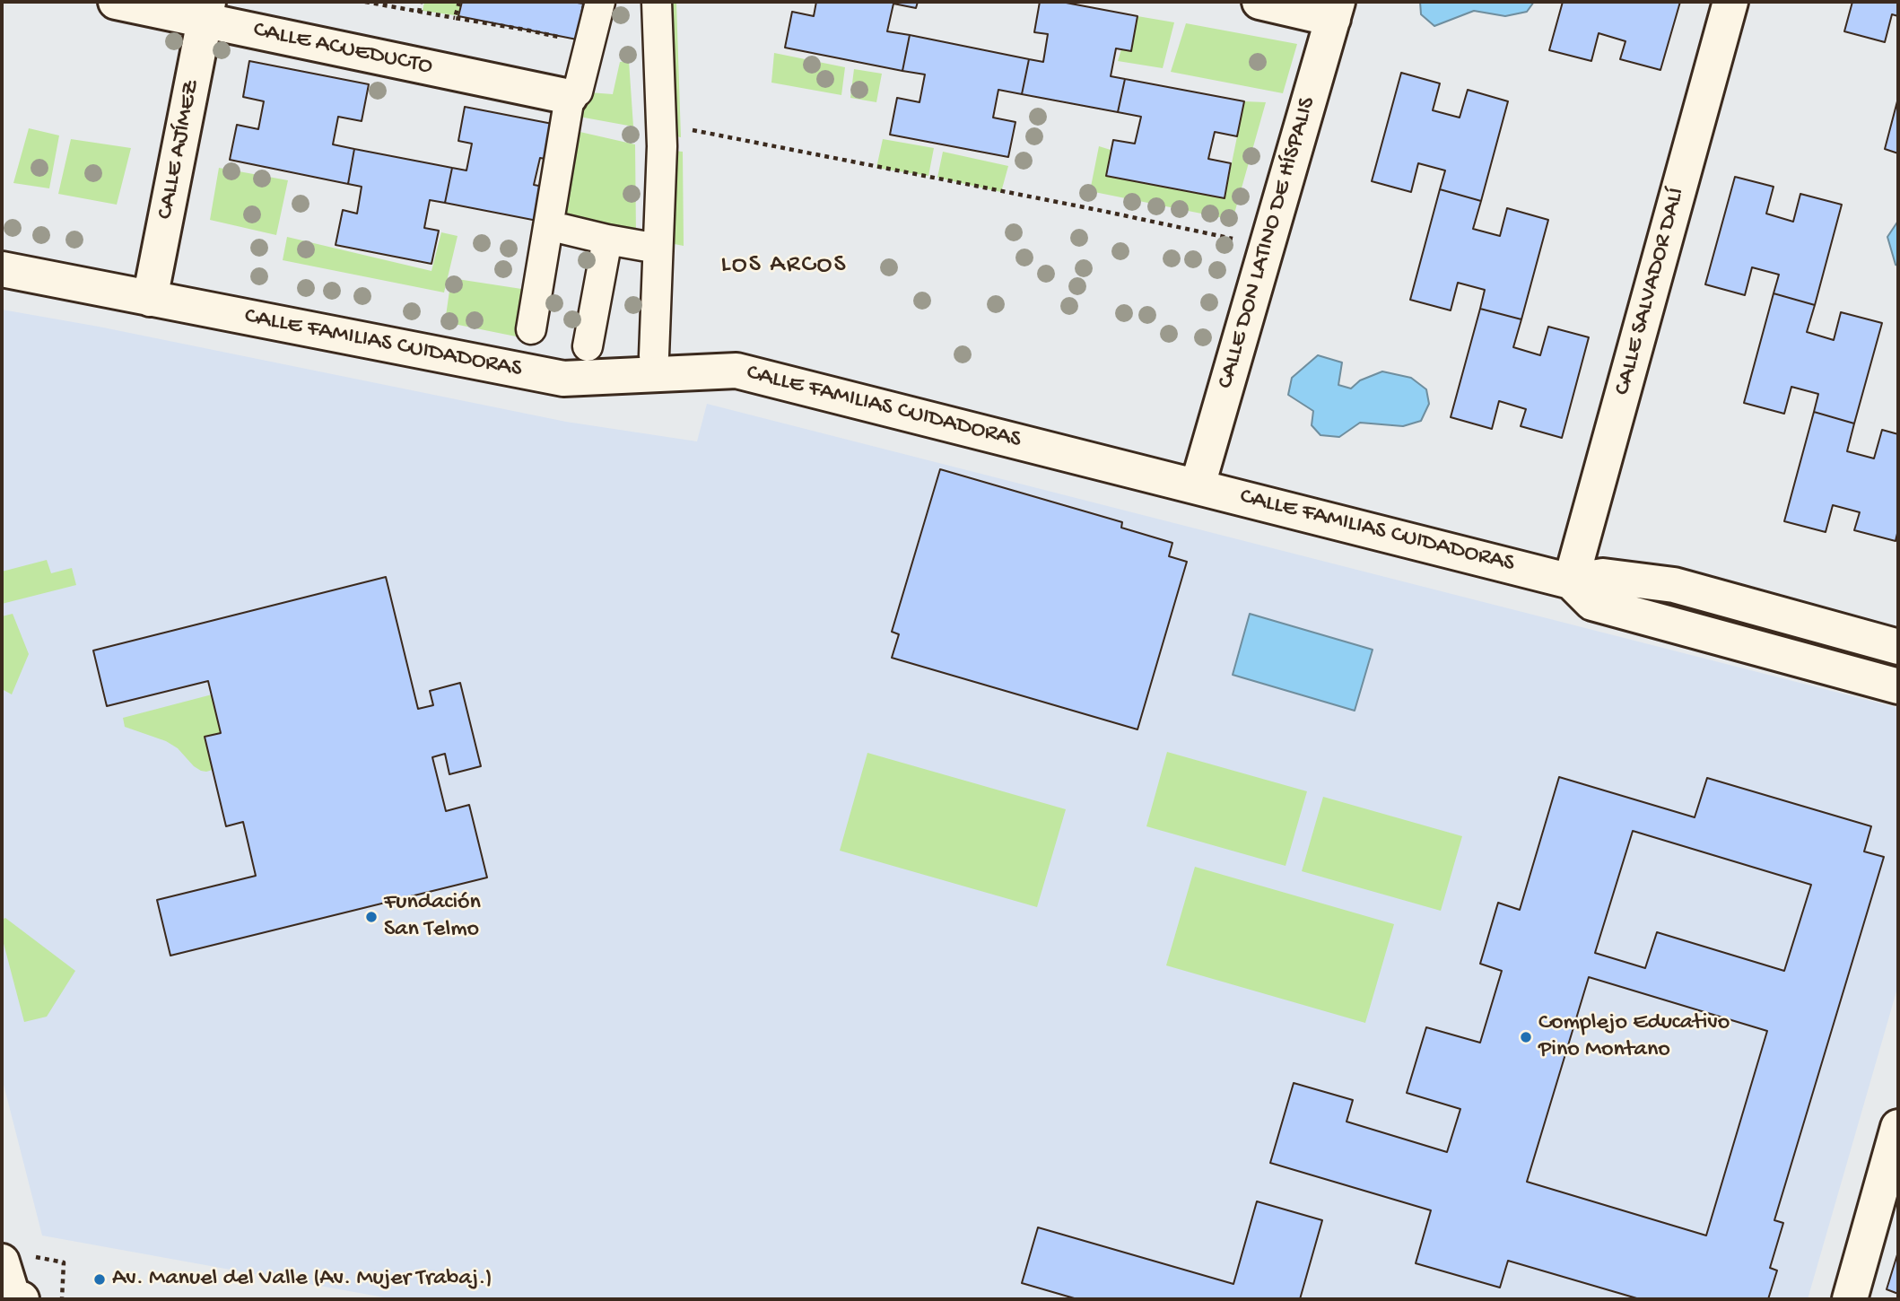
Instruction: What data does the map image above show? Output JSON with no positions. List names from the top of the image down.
{
  "streets": {
    "street": [
      "CALLE ACUEDUCTO",
      "CALLE AJÍMEZ",
      "CALLE DON LATINO DE HÍSPALIS",
      "CALLE SALVADOR DALÍ",
      "CALLE FAMILIAS CUIDADORAS"
    ]
  },
  "crossings": [
    ["CALLE ACUEDUCTO", "CALLE AJÍMEZ"],
    ["CALLE AJÍMEZ", "CALLE FAMILIAS CUIDADORAS"],
    ["CALLE DON LATINO DE HÍSPALIS", "CALLE FAMILIAS CUIDADORAS"],
    ["CALLE SALVADOR DALÍ", "CALLE FAMILIAS CUIDADORAS"]
  ],
  "districts": ["LOS ARCOS"],
  "places": ["Fundación San Telmo", "Complejo Educativo Pino Montano", "Av. Manuel del Valle (Av. Mujer Trabaj.)"]
}
